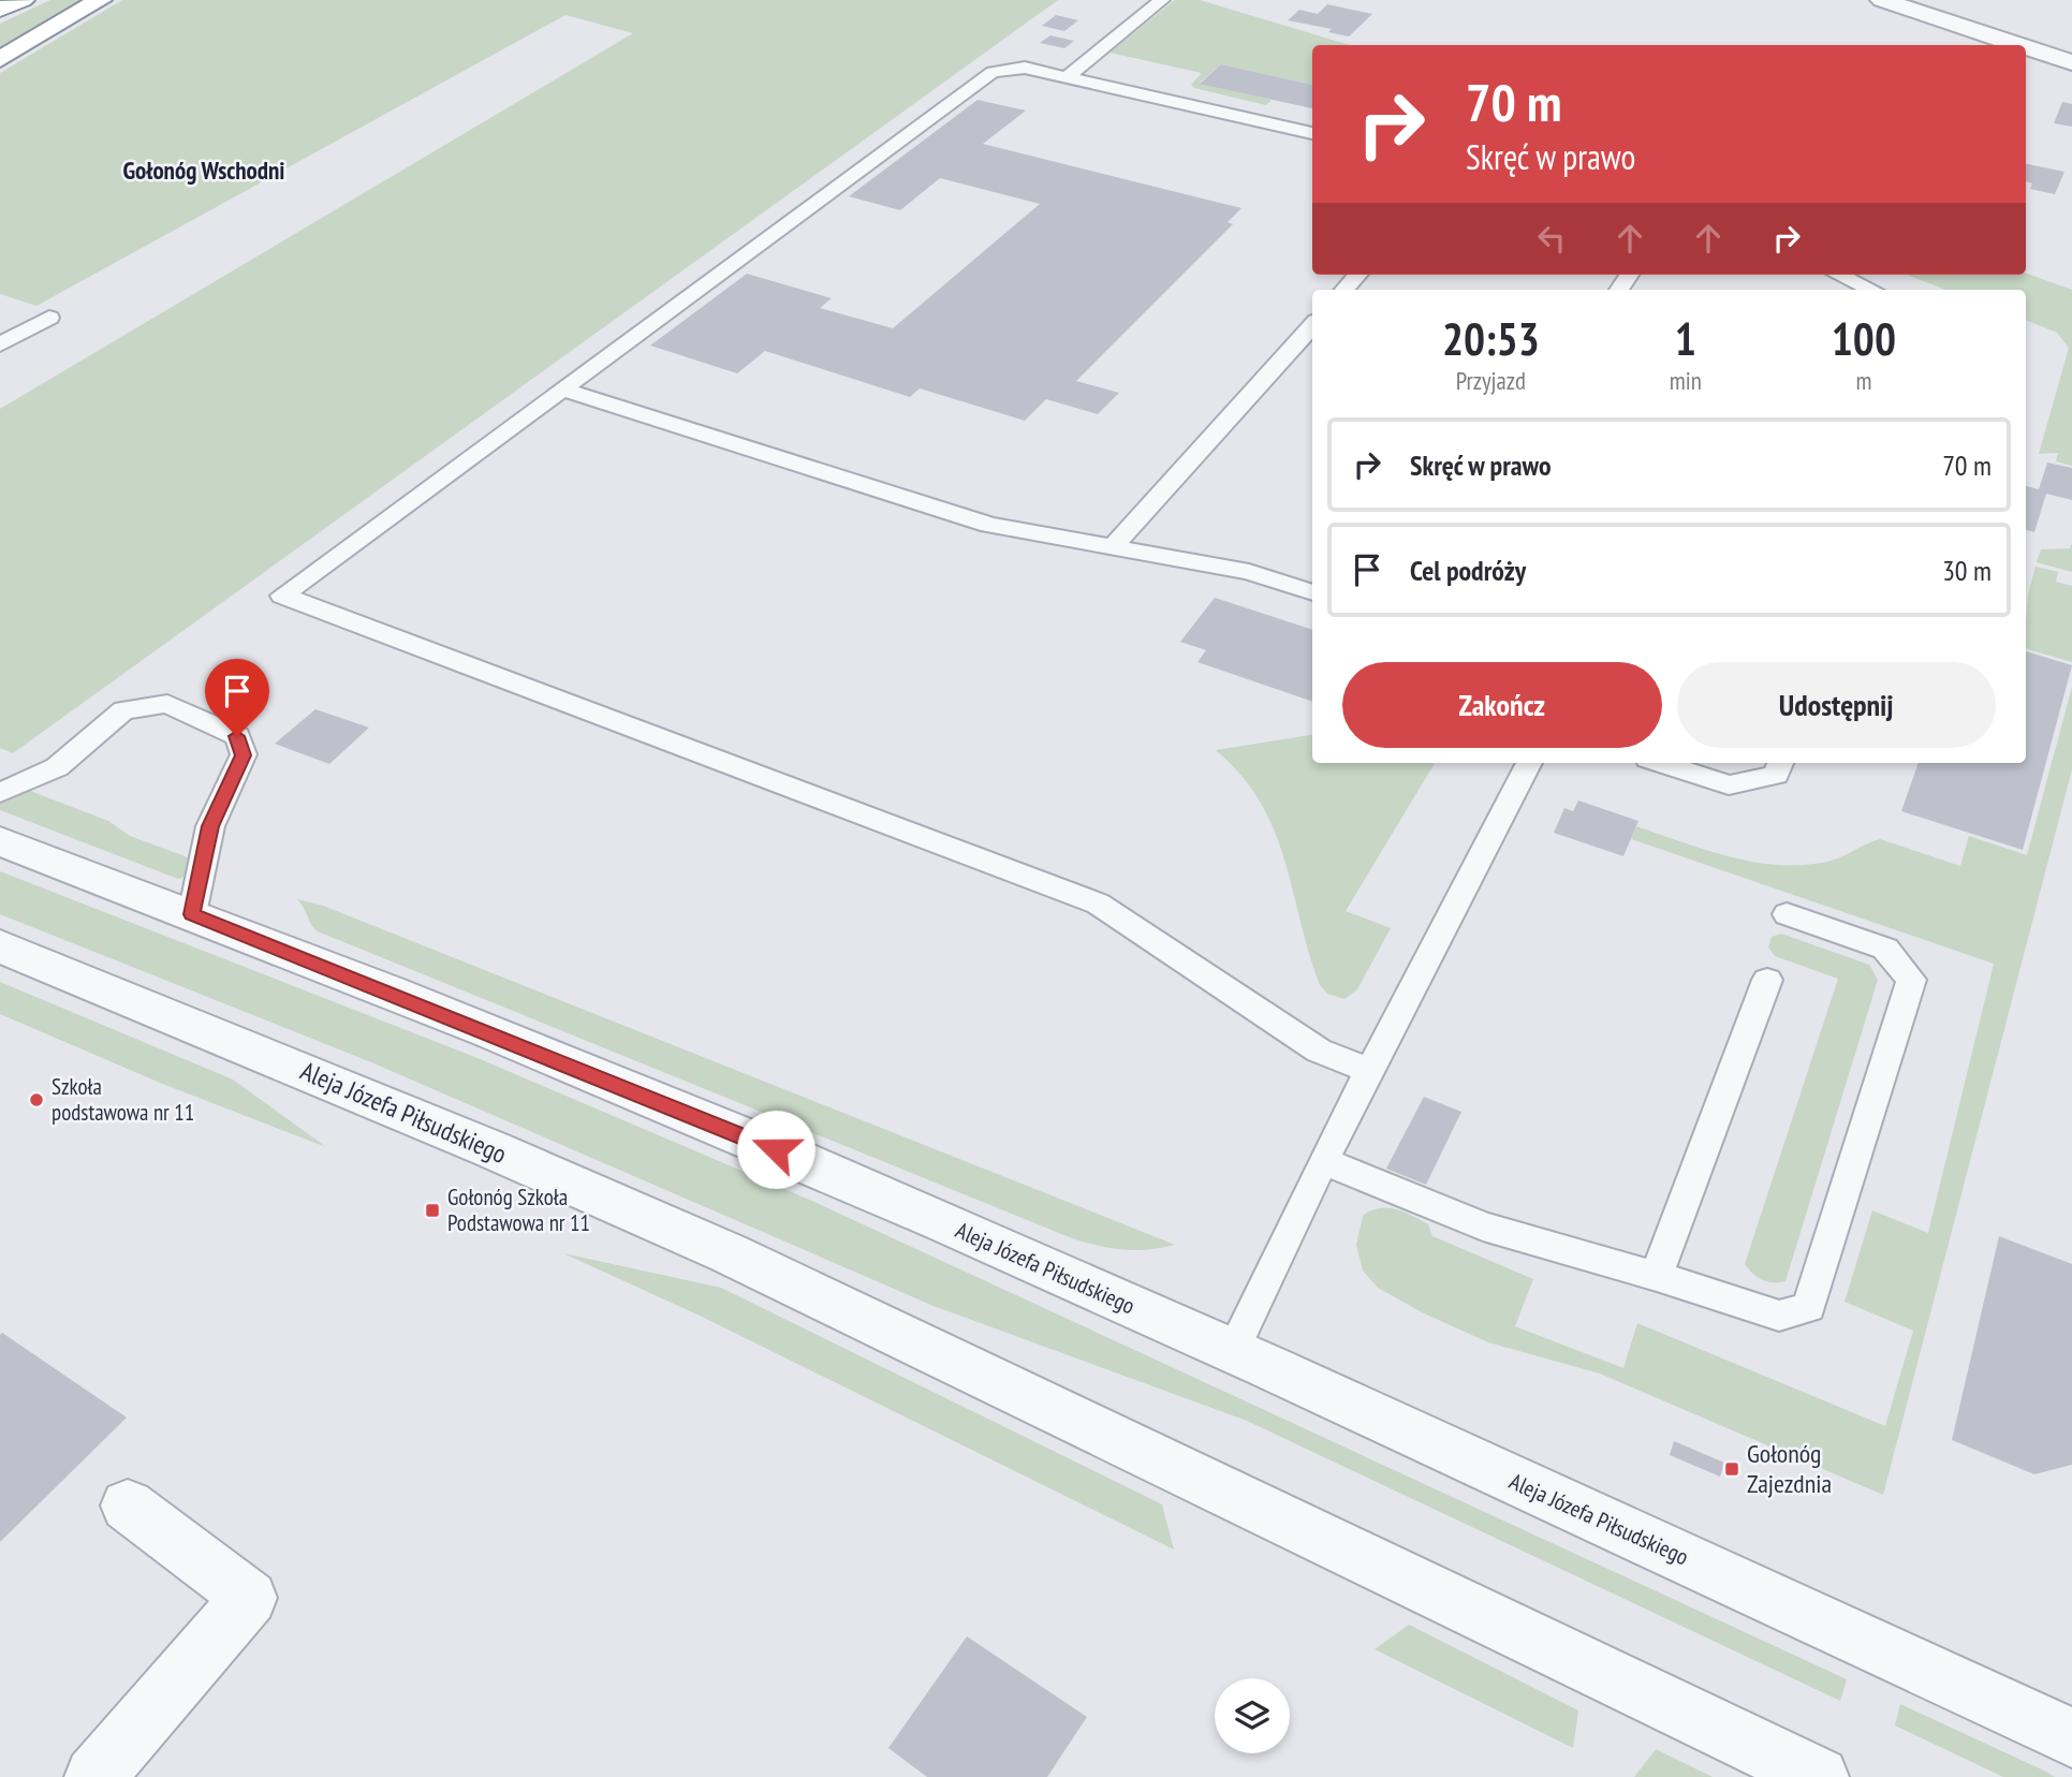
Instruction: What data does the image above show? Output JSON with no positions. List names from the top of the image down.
{
  "streets": {
    "street": ["Aleja Józefa Piłsudskiego"]
  },
  "districts": ["Gołonóg Wschodni"],
  "places": {
    "other": ["Szkoła podstawowa nr 11"],
    "transit": ["Gołonóg Szkoła Podstawowa nr 11", "Gołonóg Zajezdnia"]
  },
  "page": {
    "turn": ["70 m", "Skręć w prawo"],
    "eta": [
      "20:53",
      "Przyjazd",
      "1",
      "min",
      "100",
      "m"
    ],
    "list": [
      {
        "name": "Skręć w prawo",
        "value": "70 m"
      },
      {
        "name": "Cel podróży",
        "value": "30 m"
      }
    ],
    "buttons": ["Zakończ", "Udostępnij"]
  }
}
